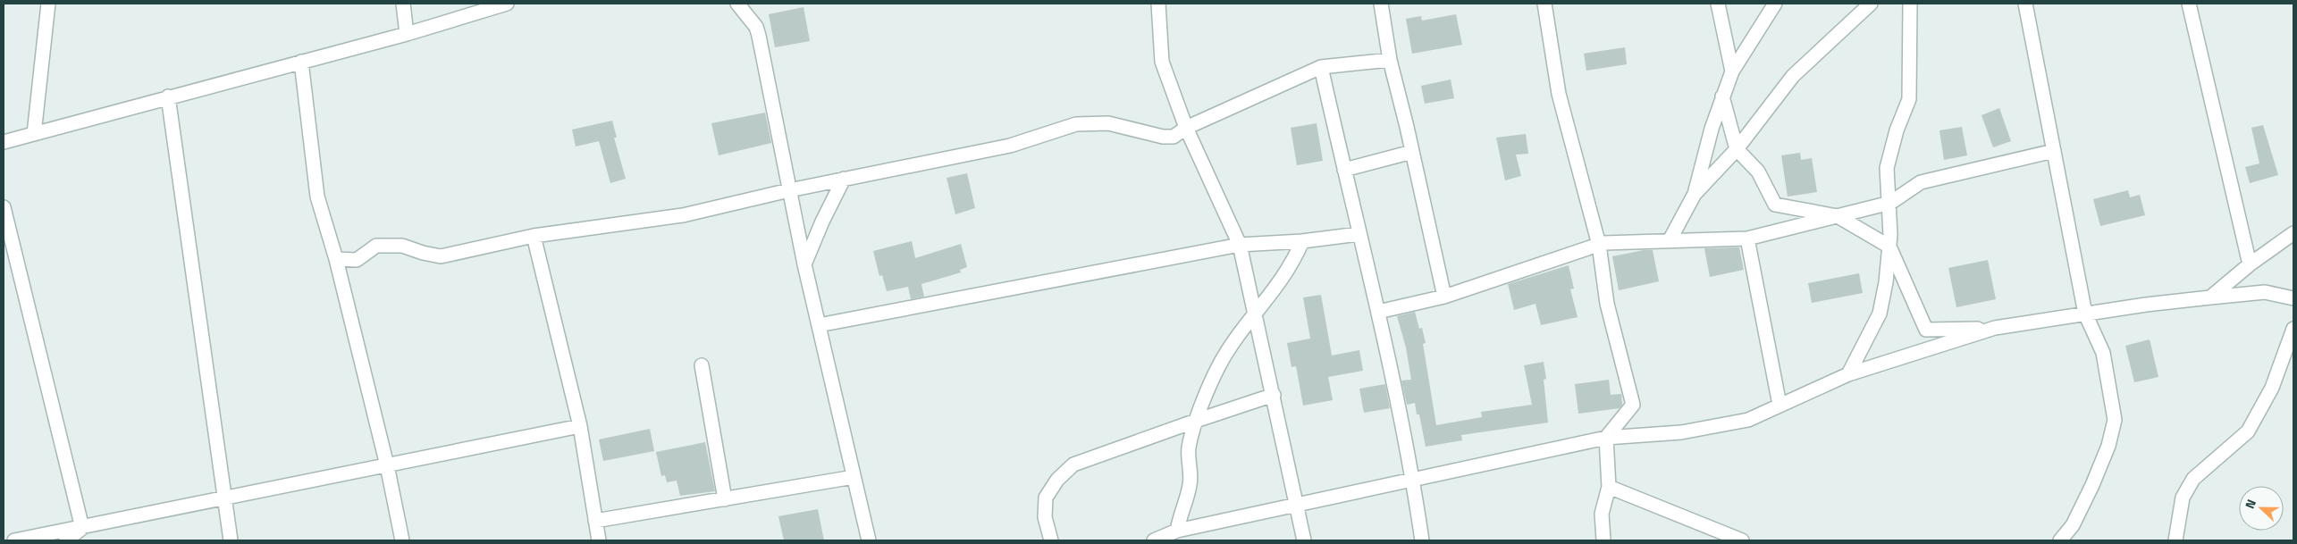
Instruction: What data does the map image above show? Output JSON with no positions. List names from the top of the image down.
{
  "north": "left"
}
